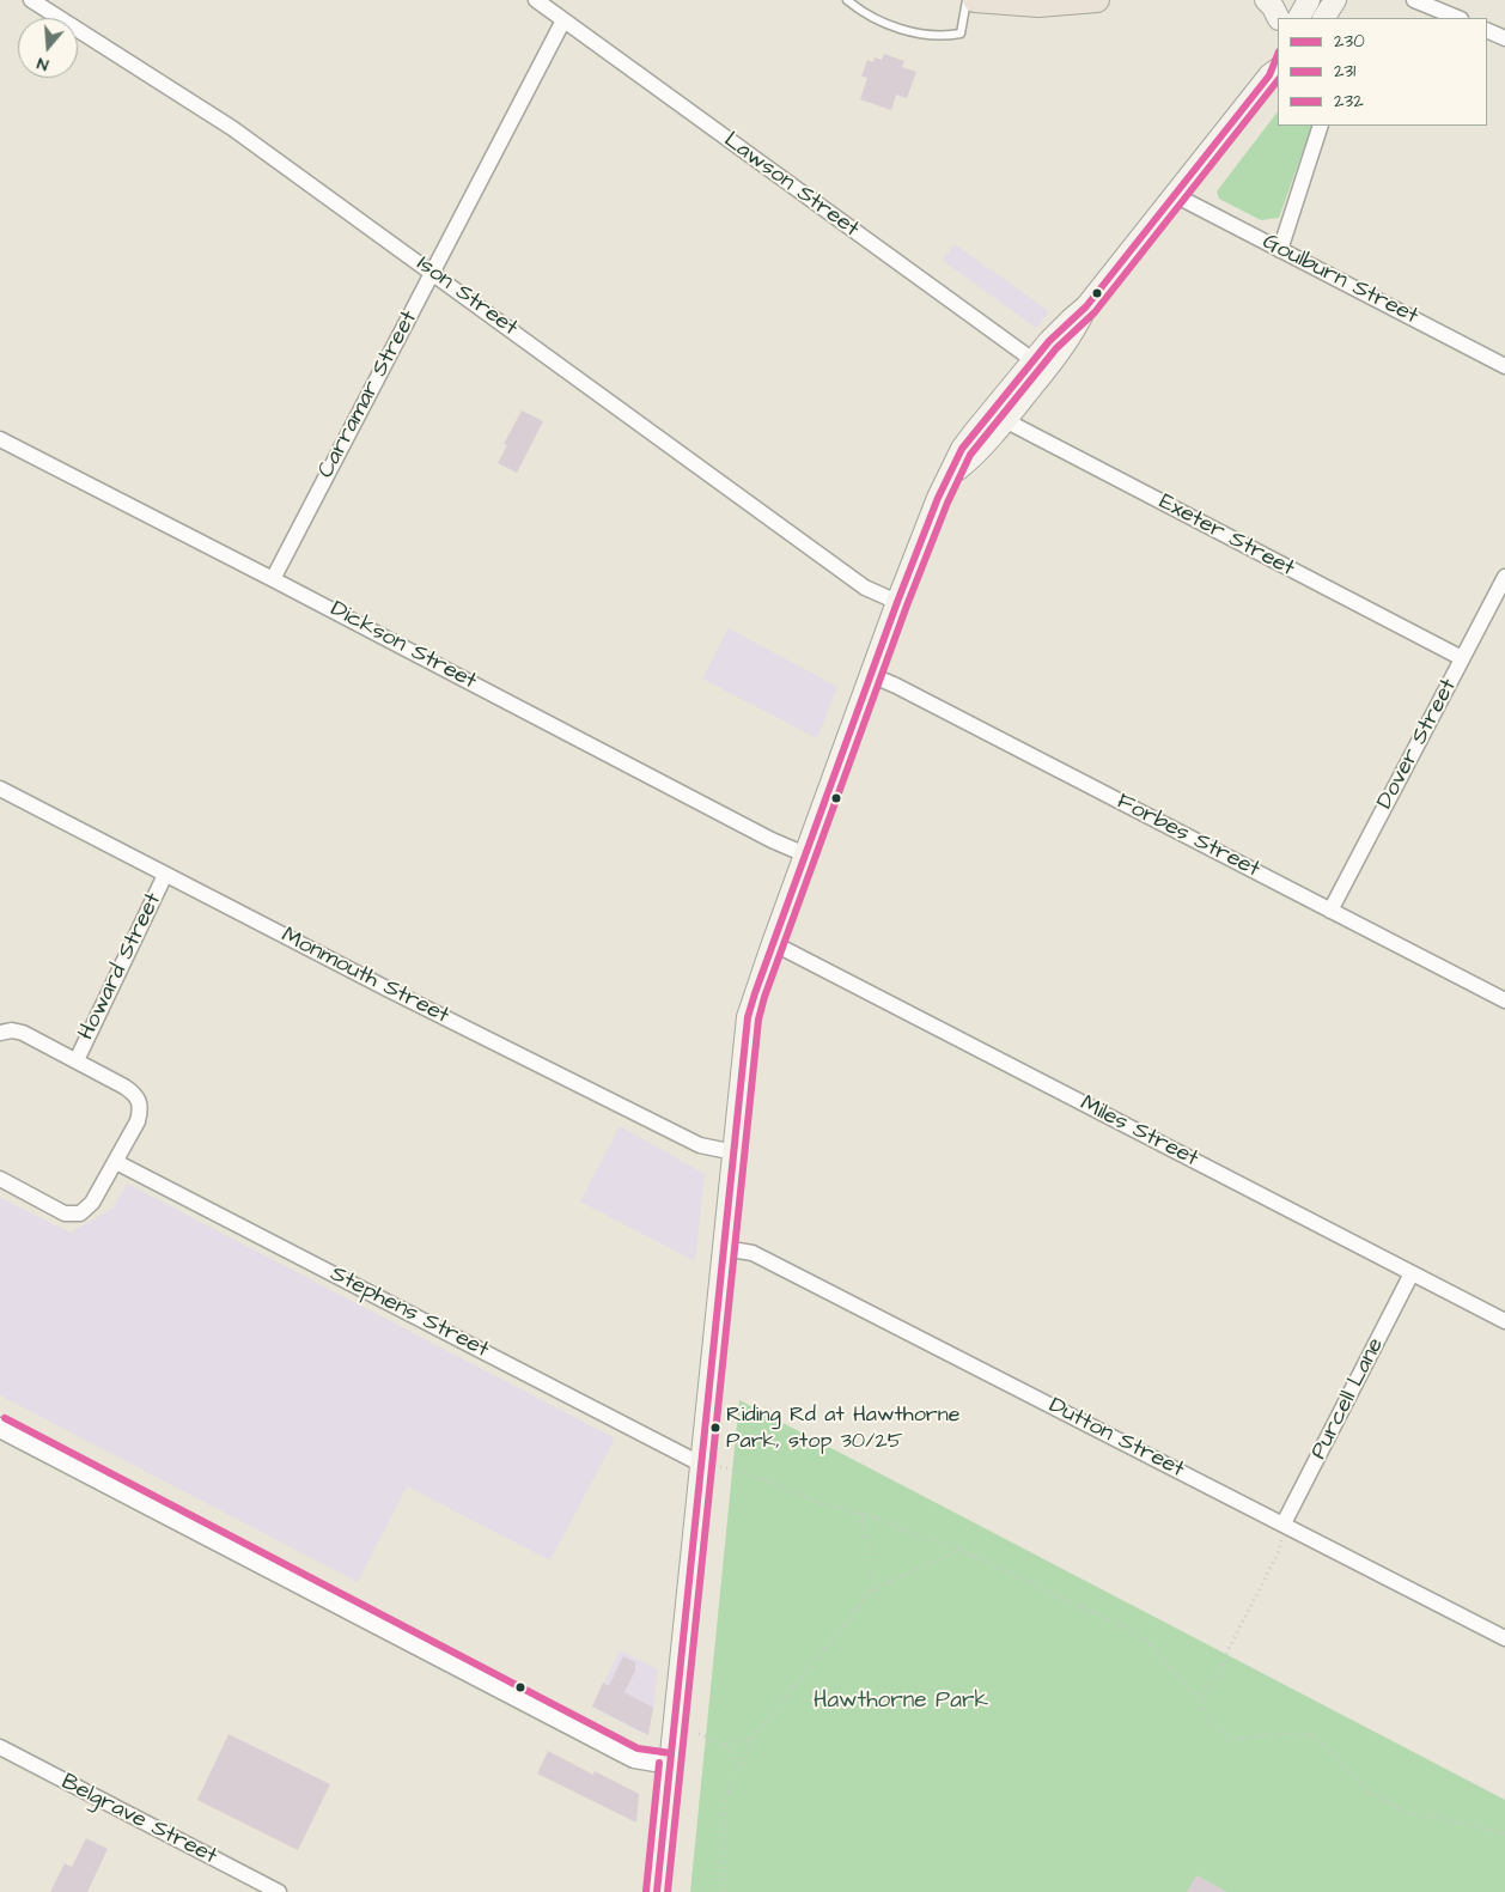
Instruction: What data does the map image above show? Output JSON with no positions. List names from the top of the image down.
{
  "streets": {
    "street": [
      "Lawson Street",
      "Goulburn Street",
      "Ison Street",
      "Carramar Street",
      "Exeter Street",
      "Dickson Street",
      "Dover Street",
      "Forbes Street",
      "Howard Street",
      "Monmouth Street",
      "Miles Street",
      "Stephens Street",
      "Purcell Lane",
      "Dutton Street",
      "Belgrave Street"
    ]
  },
  "crossings": [
    ["Lawson Street", "Carramar Street"],
    ["Ison Street", "Carramar Street"],
    ["Carramar Street", "Dickson Street"],
    ["Exeter Street", "Dover Street"],
    ["Dover Street", "Forbes Street"],
    ["Howard Street", "Monmouth Street"],
    ["Miles Street", "Purcell Lane"],
    ["Purcell Lane", "Dutton Street"]
  ],
  "parks": ["Hawthorne Park"],
  "places": ["Riding Rd at Hawthorne Park, stop 30/25"],
  "lines": ["transit line 230", "transit line 231", "transit line 232"],
  "legend": ["230", "231", "232"],
  "north": "bottom"
}
